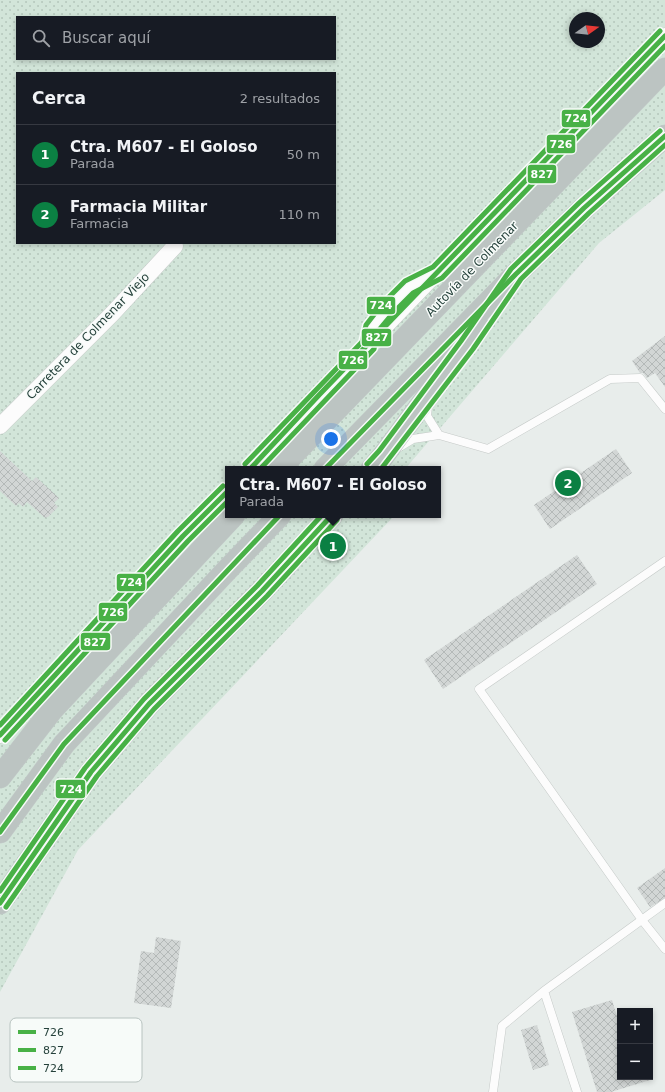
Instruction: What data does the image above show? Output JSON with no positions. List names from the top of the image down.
{
  "streets": {
    "highway": ["Autovía de Colmenar"],
    "street": ["Carretera de Colmenar Viejo"]
  },
  "lines": ["transit line 724", "transit line 726", "transit line 827"],
  "legend": ["726", "827", "724"],
  "north": "right",
  "page": {
    "search": "Buscar aquí",
    "heading": ["Cerca", "2 resultados"],
    "list": [
      {
        "mark": "1",
        "name": "Ctra. M607 - El Goloso",
        "note": "Parada",
        "value": "50 m"
      },
      {
        "mark": "2",
        "name": "Farmacia Militar",
        "note": "Farmacia",
        "value": "110 m"
      }
    ],
    "popup": ["Ctra. M607 - El Goloso", "Parada"],
    "pins": ["2", "1"],
    "map_buttons": ["+", "−"]
  }
}
